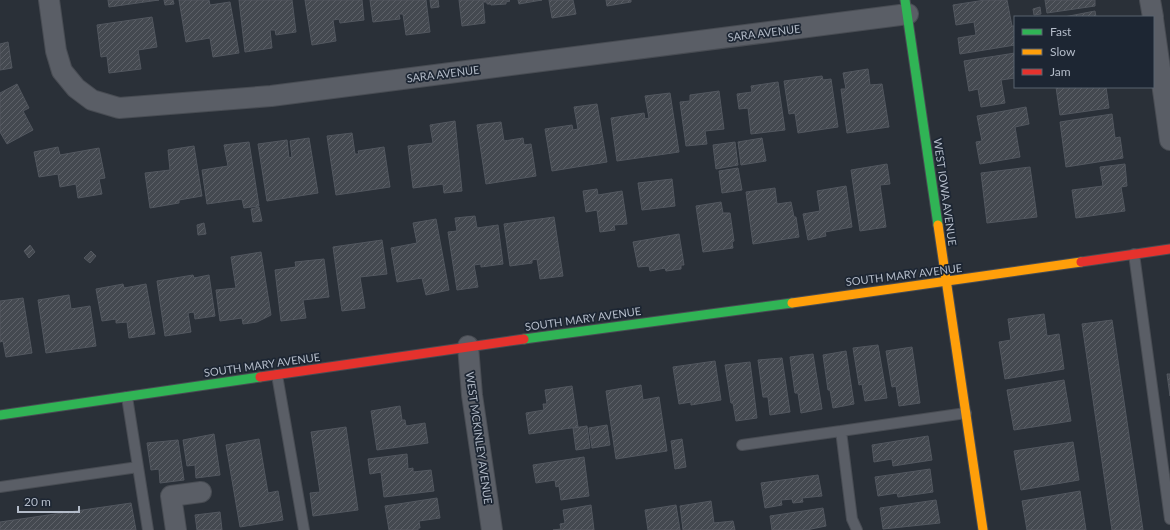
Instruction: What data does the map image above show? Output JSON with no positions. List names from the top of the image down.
{
  "streets": {
    "main road": ["WEST IOWA AVENUE", "SOUTH MARY AVENUE"],
    "street": ["SARA AVENUE", "WEST MCKINLEY AVENUE"]
  },
  "crossings": [
    ["SARA AVENUE", "WEST IOWA AVENUE"],
    ["WEST IOWA AVENUE", "SOUTH MARY AVENUE"],
    ["SOUTH MARY AVENUE", "WEST MCKINLEY AVENUE"]
  ],
  "legend": ["Fast", "Slow", "Jam"],
  "scale_bar": "20 m"
}
